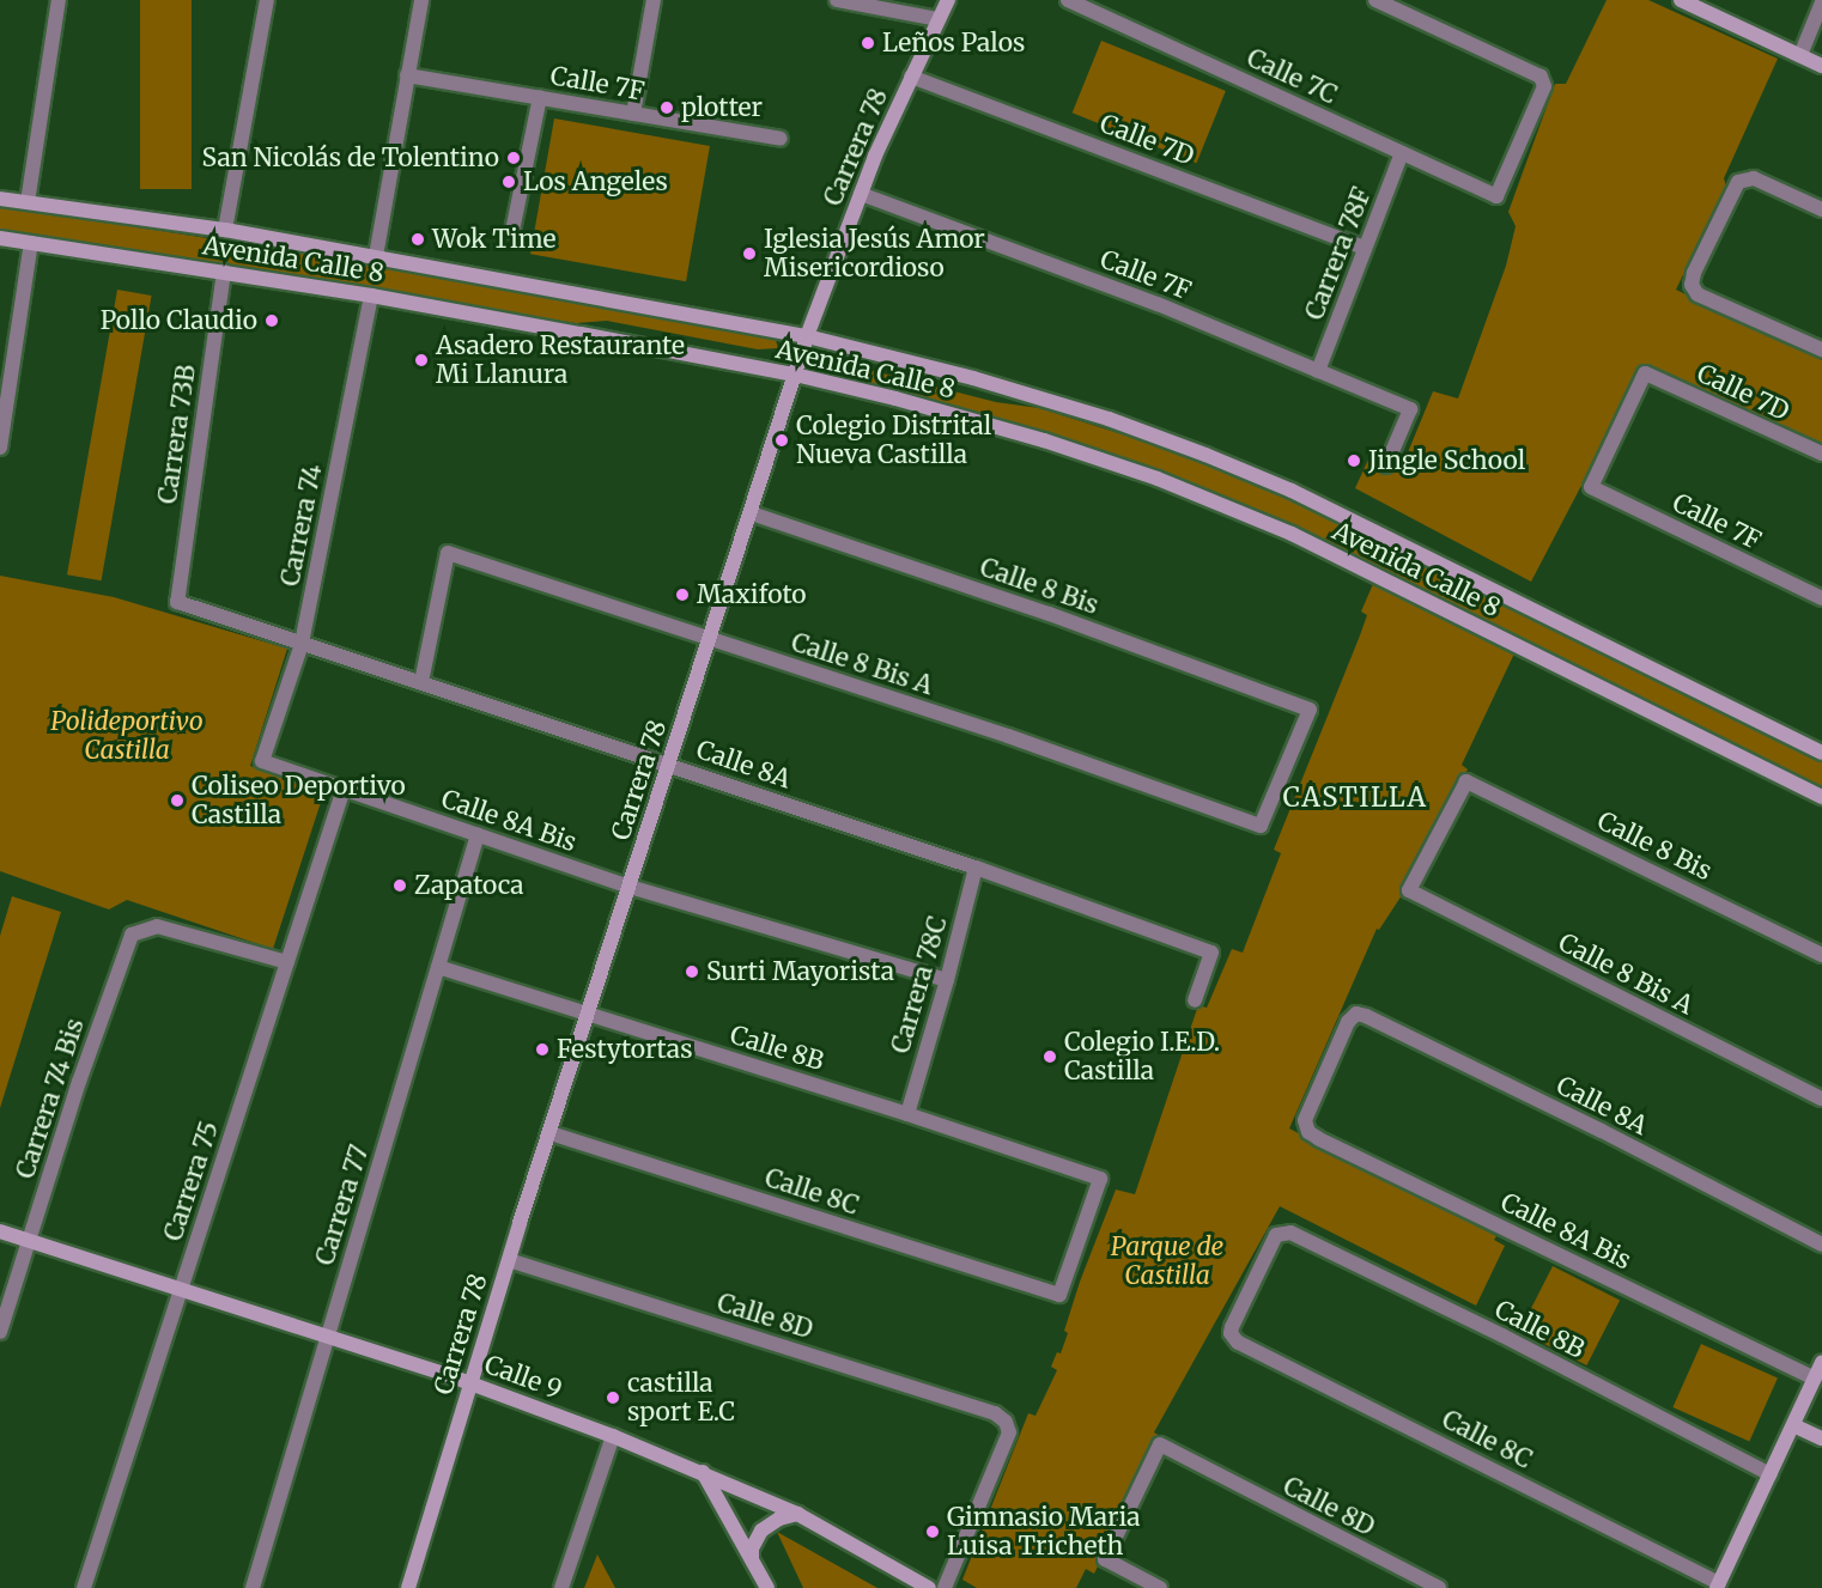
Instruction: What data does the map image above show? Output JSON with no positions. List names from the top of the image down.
{
  "streets": {
    "street": [
      "Calle 7C",
      "Calle 7F",
      "Calle 7D",
      "Carrera 78",
      "Carrera 78F",
      "Avenida Calle 8",
      "Carrera 73B",
      "Carrera 74",
      "Calle 8 Bis",
      "Calle 8 Bis A",
      "Calle 8A",
      "Calle 8A Bis",
      "Carrera 78C",
      "Calle 8B",
      "Carrera 74 Bis",
      "Carrera 75",
      "Calle 8C",
      "Carrera 77",
      "Calle 8D",
      "Calle 9"
    ]
  },
  "crossings": [
    ["Calle 7C", "Carrera 78F"],
    ["Calle 7F", "Calle 7D"],
    ["Calle 7F", "Carrera 78"],
    ["Calle 7F", "Carrera 78F"],
    ["Calle 7D", "Carrera 78"],
    ["Calle 7D", "Carrera 78F"],
    ["Carrera 78", "Avenida Calle 8"],
    ["Carrera 78", "Calle 8 Bis"],
    ["Carrera 78", "Calle 8 Bis A"],
    ["Carrera 78", "Calle 8A"],
    ["Carrera 78", "Calle 8A Bis"],
    ["Carrera 78", "Calle 8B"],
    ["Carrera 78", "Calle 8C"],
    ["Carrera 78", "Calle 8D"],
    ["Carrera 78", "Calle 9"],
    ["Avenida Calle 8", "Carrera 73B"],
    ["Avenida Calle 8", "Carrera 74"],
    ["Carrera 73B", "Calle 8A"],
    ["Carrera 74", "Calle 8A"],
    ["Carrera 74", "Calle 8A Bis"],
    ["Calle 8 Bis", "Calle 8 Bis A"],
    ["Calle 8 Bis A", "Calle 8A"],
    ["Calle 8A", "Calle 8A Bis"],
    ["Calle 8A", "Carrera 78C"],
    ["Calle 8A Bis", "Carrera 78C"],
    ["Calle 8A Bis", "Carrera 75"],
    ["Calle 8A Bis", "Carrera 77"],
    ["Carrera 78C", "Calle 8B"],
    ["Calle 8B", "Calle 8C"],
    ["Calle 8B", "Carrera 77"],
    ["Carrera 74 Bis", "Carrera 75"],
    ["Carrera 74 Bis", "Calle 9"],
    ["Carrera 75", "Calle 9"],
    ["Carrera 77", "Calle 9"]
  ],
  "districts": ["CASTILLA"],
  "parks": ["Polideportivo Castilla", "Parque de Castilla"],
  "places": [
    "Leños Palos",
    "plotter",
    "San Nicolás de Tolentino",
    "Los Angeles",
    "Wok Time",
    "Iglesia Jesús Amor Misericordioso",
    "Pollo Claudio",
    "Asadero Restaurante Mi Llanura",
    "Colegio Distrital Nueva Castilla",
    "Jingle School",
    "Maxifoto",
    "Coliseo Deportivo Castilla",
    "Zapatoca",
    "Surti Mayorista",
    "Festytortas",
    "Colegio I.E.D. Castilla",
    "castilla sport E.C",
    "Gimnasio Maria Luisa Tricheth"
  ]
}
